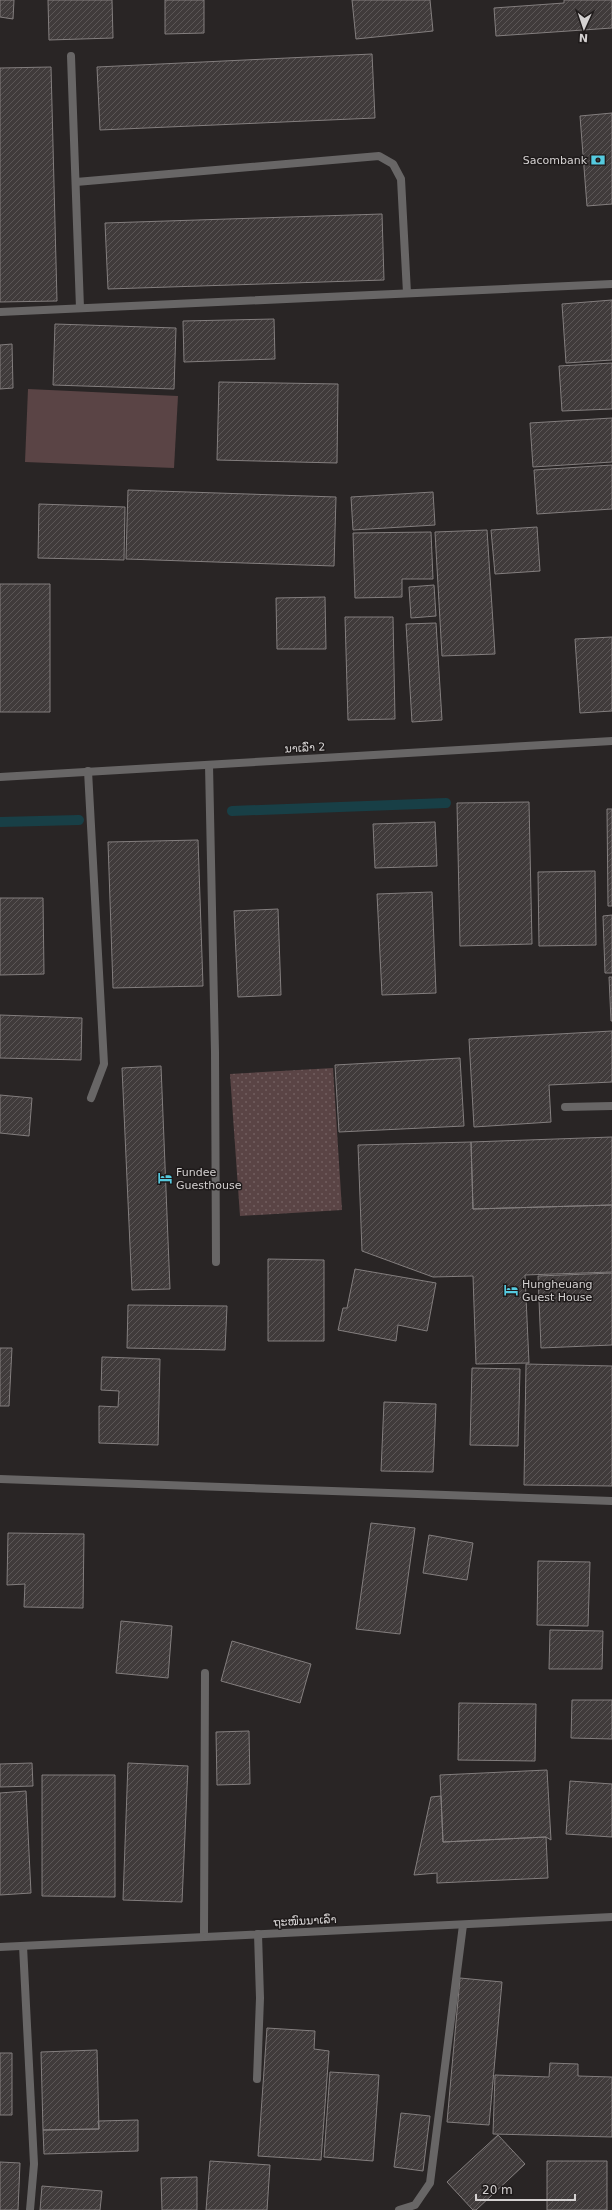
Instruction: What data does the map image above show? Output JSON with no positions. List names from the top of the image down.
{
  "streets": {
    "street": ["ນາເລົ່າ 2", "ຖະໜົນນາເລົ່າ"]
  },
  "places": {
    "bank": ["Sacombank"],
    "hotel": ["Fundee Guesthouse", "Hungheuang Guest House"]
  },
  "scale_bar": "20 m",
  "north": "bottom"
}
